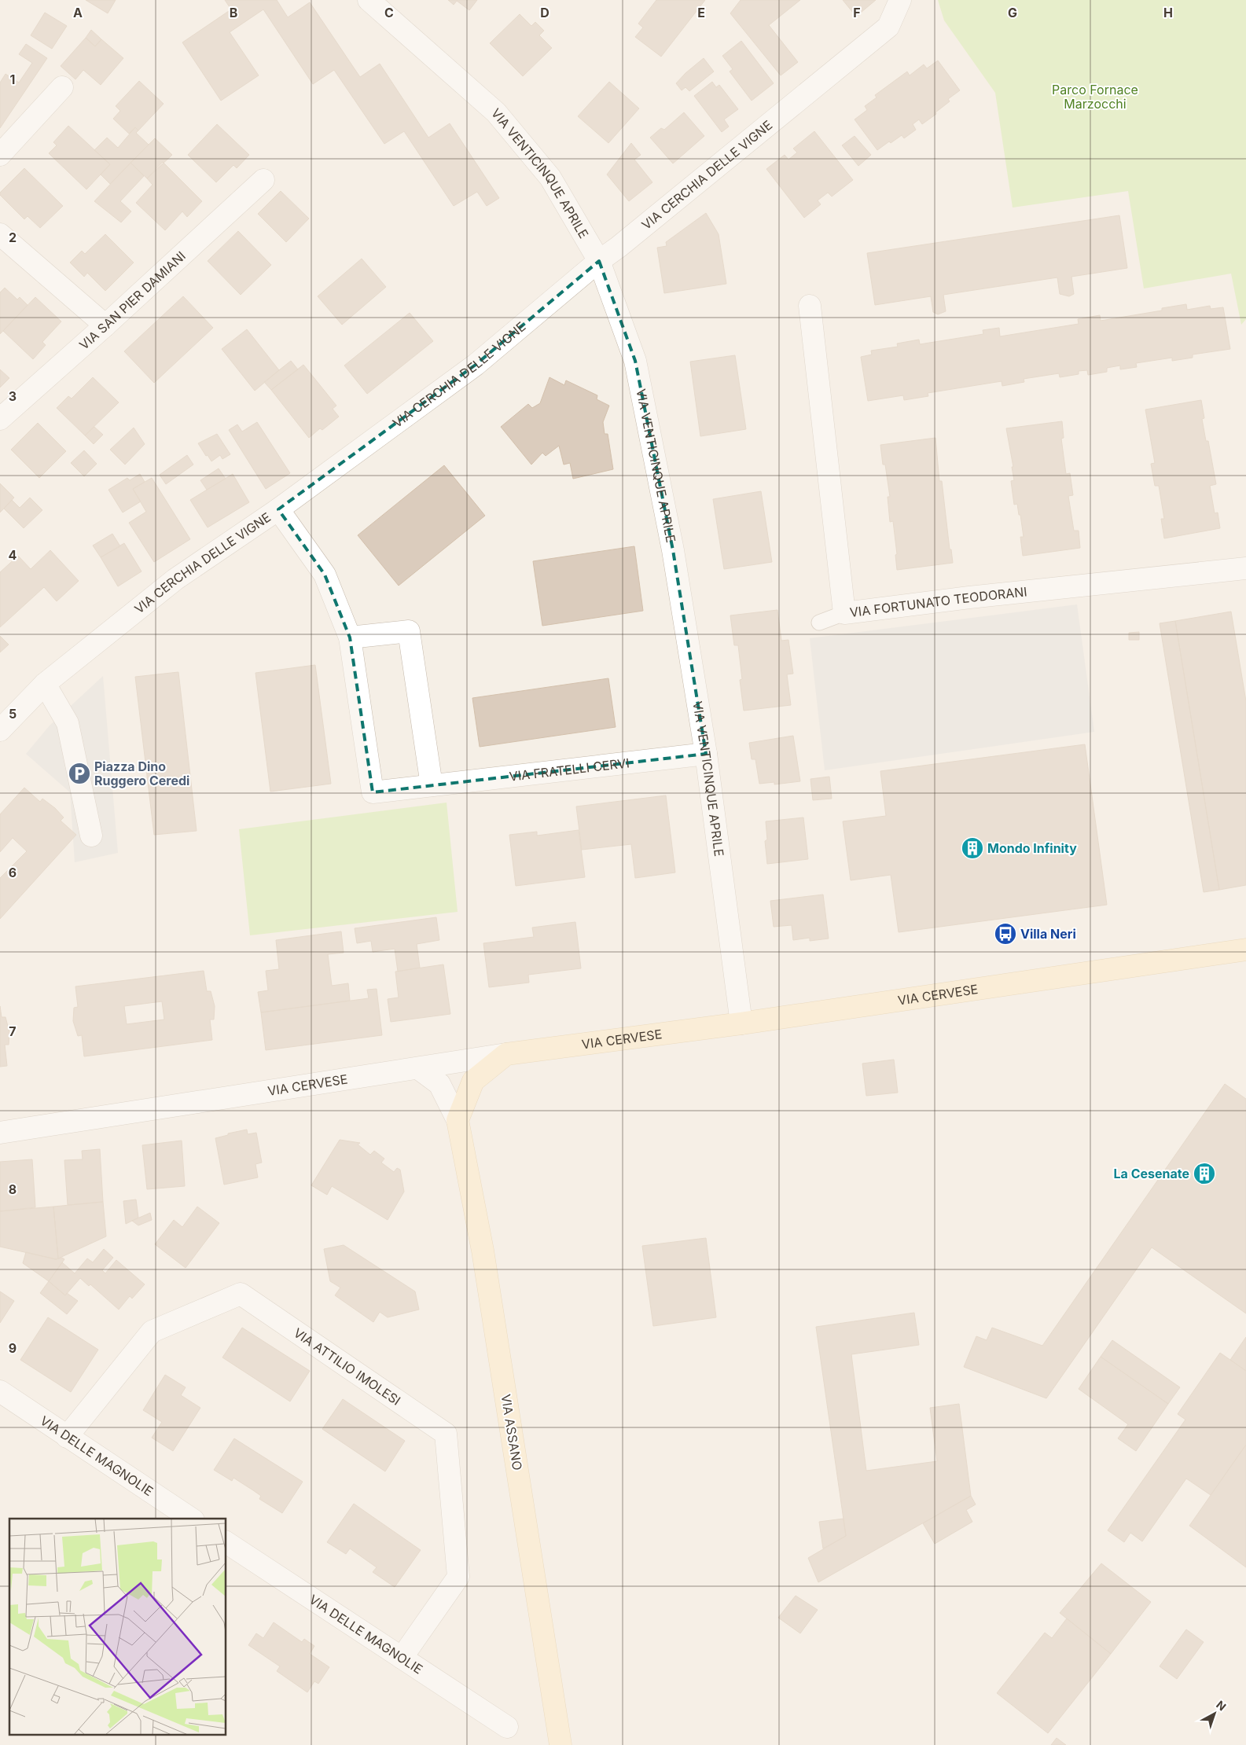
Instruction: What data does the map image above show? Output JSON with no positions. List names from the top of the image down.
{
  "streets": {
    "street": [
      "VIA CERCHIA DELLE VIGNE",
      "VIA VENTICINQUE APRILE",
      "VIA SAN PIER DAMIANI",
      "VIA FORTUNATO TEODORANI",
      "VIA FRATELLI CERVI",
      "VIA CERVESE",
      "VIA ATTILIO IMOLESI",
      "VIA ASSANO",
      "VIA DELLE MAGNOLIE"
    ]
  },
  "crossings": [
    ["VIA CERCHIA DELLE VIGNE", "VIA VENTICINQUE APRILE"],
    ["VIA CERCHIA DELLE VIGNE", "VIA FRATELLI CERVI"],
    ["VIA VENTICINQUE APRILE", "VIA FRATELLI CERVI"],
    ["VIA VENTICINQUE APRILE", "VIA CERVESE"],
    ["VIA CERVESE", "VIA ASSANO"],
    ["VIA ATTILIO IMOLESI", "VIA DELLE MAGNOLIE"]
  ],
  "parks": ["Parco Fornace Marzocchi"],
  "places": {
    "parking": ["Piazza Dino Ruggero Ceredi"],
    "building": ["Mondo Infinity", "La Cesenate"],
    "bus stop": ["Villa Neri"]
  },
  "north": "top right",
  "grid": {
    "columns": [
      "A",
      "B",
      "C",
      "D",
      "E",
      "F",
      "G",
      "H"
    ],
    "rows": [
      "1",
      "2",
      "3",
      "4",
      "5",
      "6",
      "7",
      "8",
      "9"
    ]
  }
}
